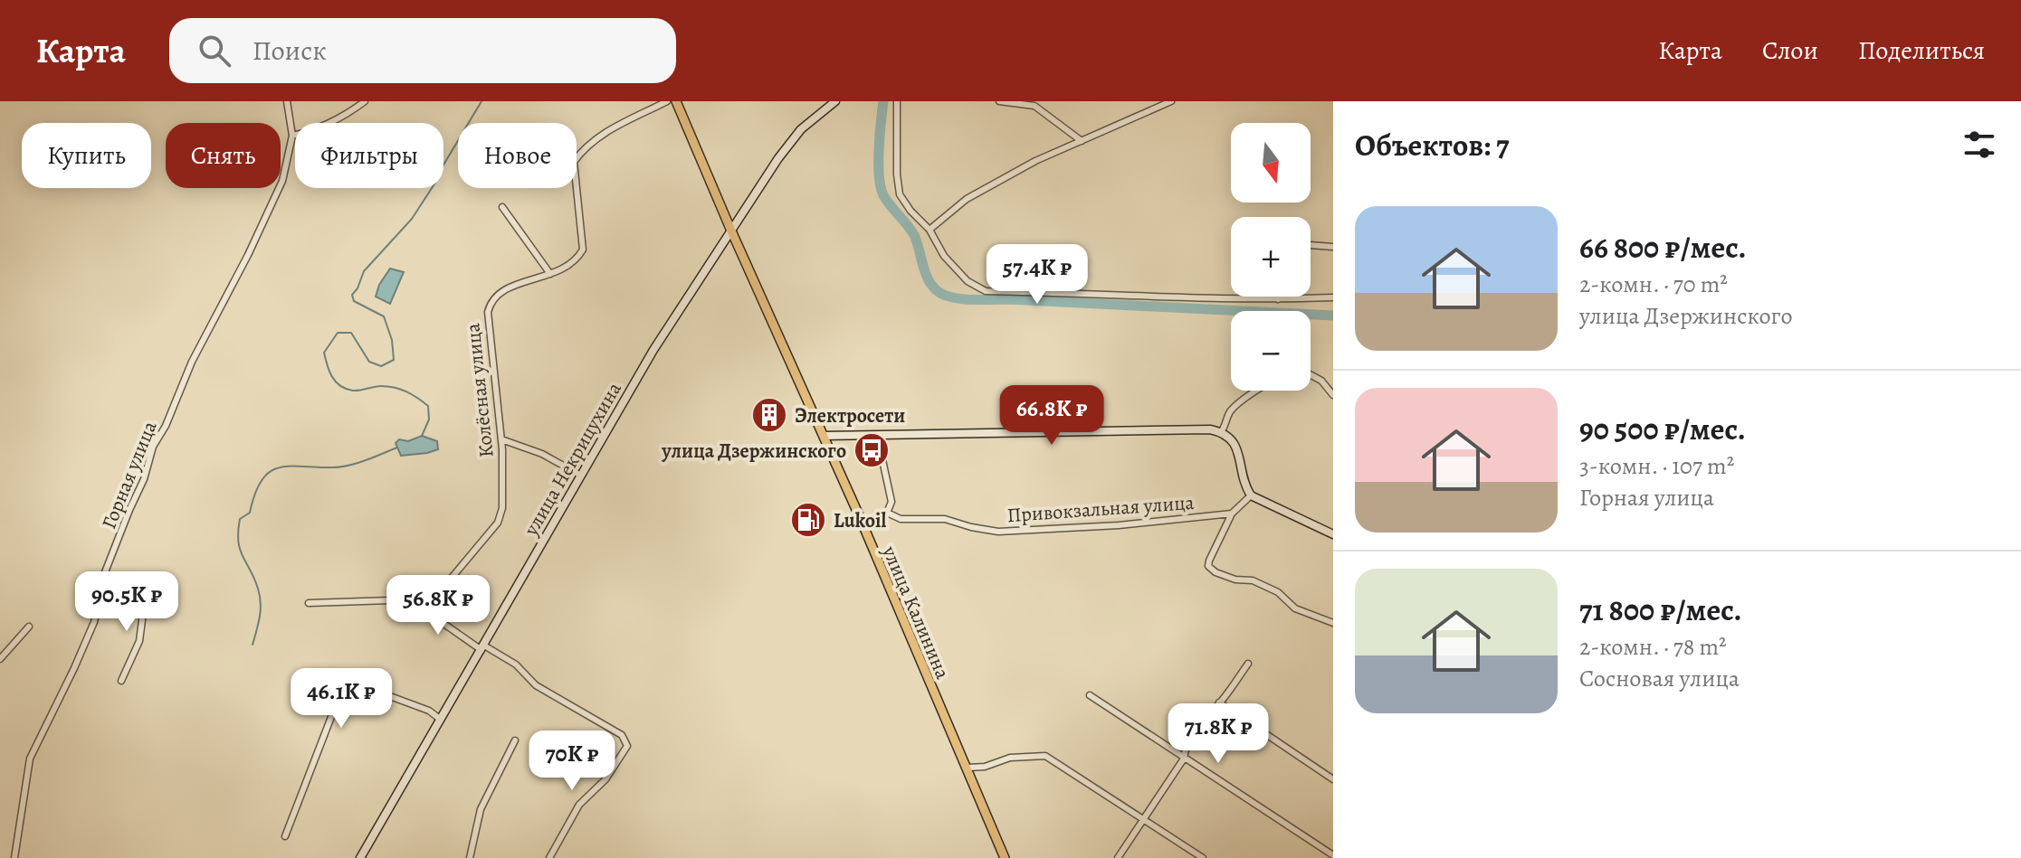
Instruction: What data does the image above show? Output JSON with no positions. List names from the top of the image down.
{
  "streets": {
    "main road": ["улица Калинина"],
    "street": [
      "Колёсная улица",
      "улица Некрицухина",
      "Горная улица",
      "Привокзальная улица"
    ]
  },
  "crossings": [
    ["улица Некрицухина", "улица Калинина"]
  ],
  "places": {
    "building": ["Электросети"],
    "bus stop": ["улица Дзержинского"],
    "fuel station": ["Lukoil"]
  },
  "north": "bottom",
  "page": {
    "header": "Карта",
    "search": "Поиск",
    "nav": ["Карта", "Слои", "Поделиться"],
    "heading": "Объектов: 7",
    "map_buttons": ["+", "−"],
    "chip": [
      "Купить",
      "Снять",
      "Фильтры",
      "Новое"
    ],
    "list": [
      {
        "name": "66 800 ₽/мес.",
        "note": "2-комн. · 70 m² · улица Дзержинского"
      },
      {
        "name": "90 500 ₽/мес.",
        "note": "3-комн. · 107 m² · Горная улица"
      },
      {
        "name": "71 800 ₽/мес.",
        "note": "2-комн. · 78 m² · Сосновая улица"
      }
    ],
    "price": [
      "57.4K ₽",
      "66.8K ₽",
      "90.5K ₽",
      "56.8K ₽",
      "46.1K ₽",
      "71.8K ₽",
      "70K ₽"
    ]
  }
}
